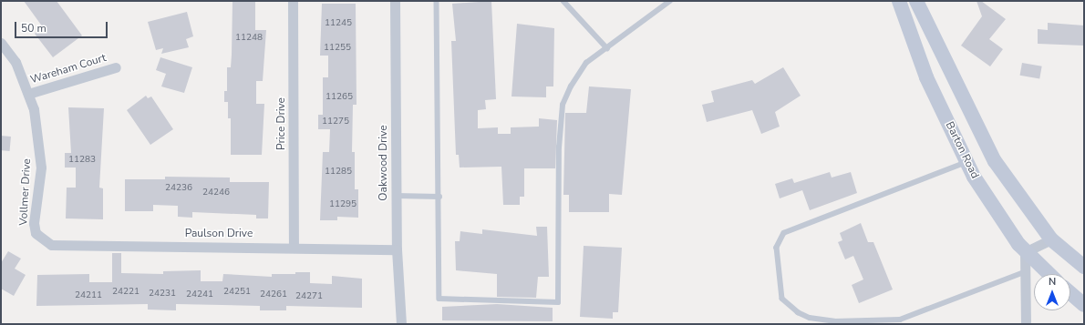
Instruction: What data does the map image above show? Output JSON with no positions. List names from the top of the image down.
{
  "streets": {
    "main road": ["Barton Road"],
    "street": [
      "Wareham Court",
      "Price Drive",
      "Oakwood Drive",
      "Vollmer Drive",
      "Paulson Drive"
    ]
  },
  "crossings": [
    ["Wareham Court", "Vollmer Drive"],
    ["Price Drive", "Paulson Drive"],
    ["Oakwood Drive", "Paulson Drive"],
    ["Vollmer Drive", "Paulson Drive"]
  ],
  "house_numbers": [
    "11245",
    "11248",
    "11255",
    "11265",
    "11275",
    "11283",
    "11285",
    "24236",
    "24246",
    "11295",
    "24221",
    "24251",
    "24231",
    "24241",
    "24261",
    "24211",
    "24271"
  ],
  "scale_bar": "50 m",
  "north": "top"
}
